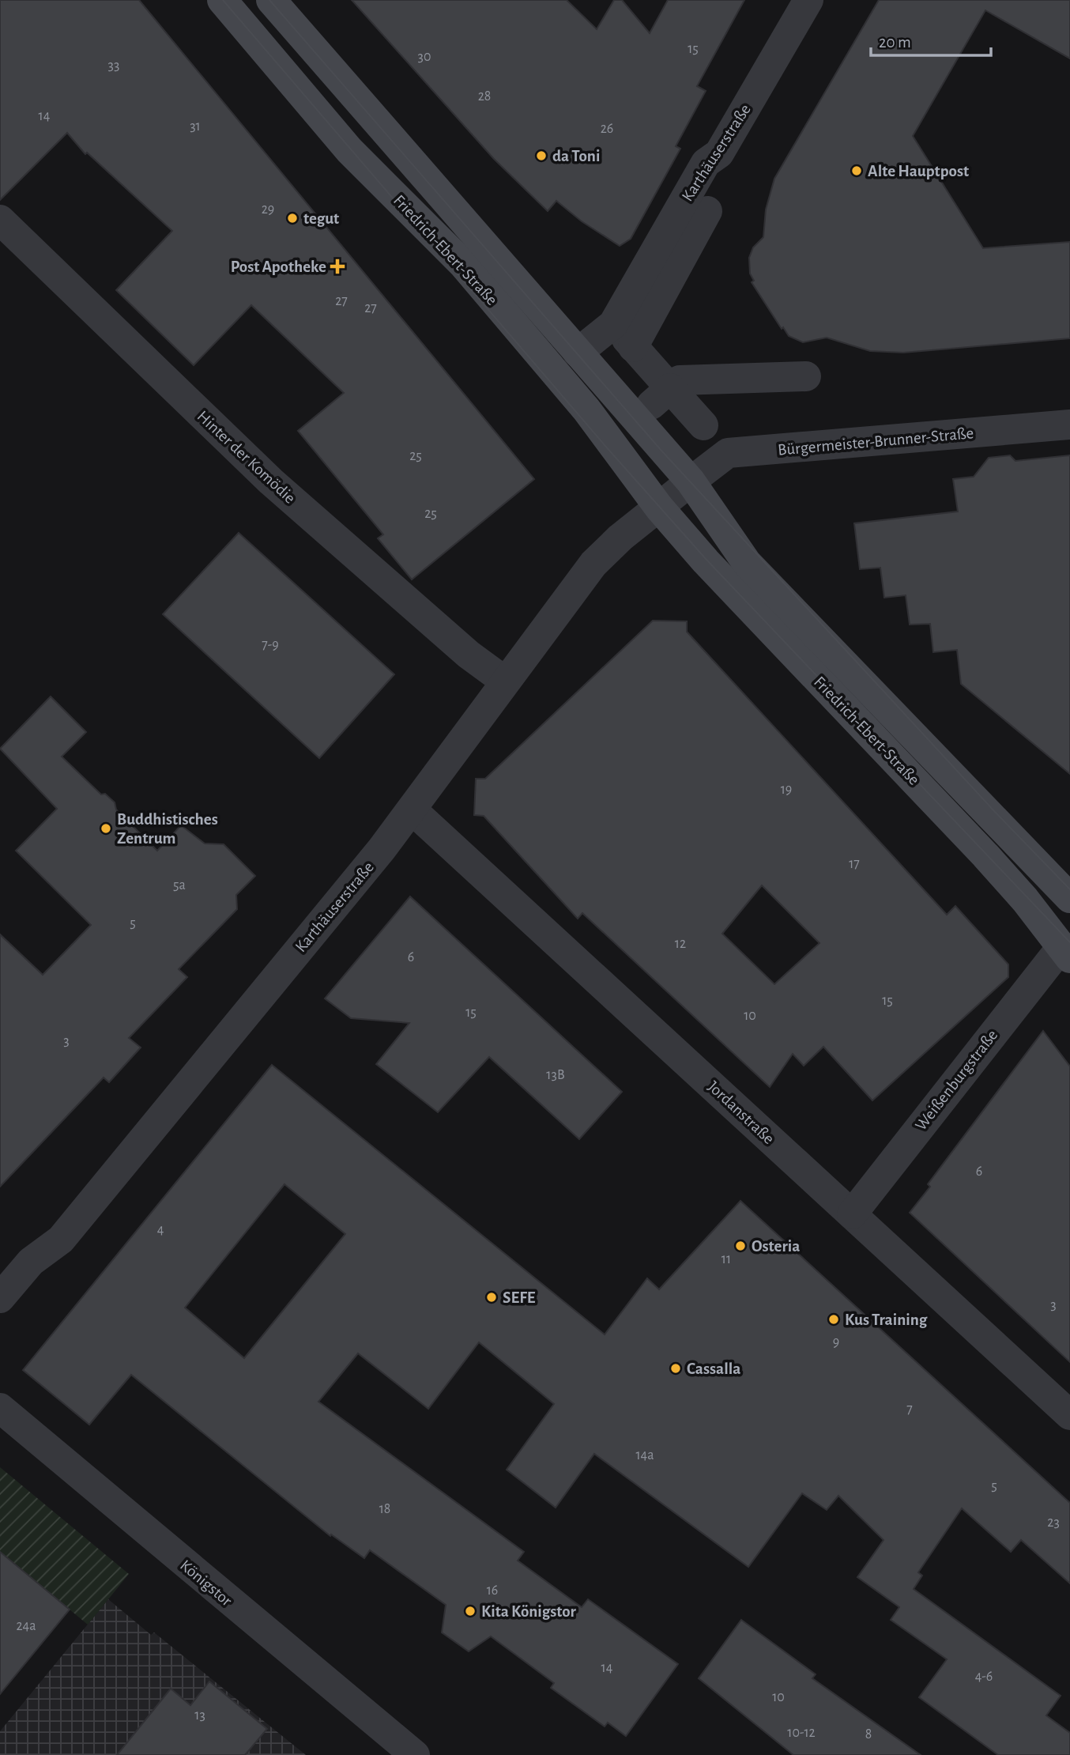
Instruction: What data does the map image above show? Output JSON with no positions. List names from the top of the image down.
{
  "streets": {
    "main road": ["Friedrich-Ebert-Straße"],
    "street": [
      "Karthäuserstraße",
      "Bürgermeister-Brunner-Straße",
      "Hinter der Komödie",
      "Weißenburgstraße",
      "Jordanstraße",
      "Königstor"
    ]
  },
  "crossings": [
    ["Karthäuserstraße", "Friedrich-Ebert-Straße"],
    ["Karthäuserstraße", "Hinter der Komödie"],
    ["Karthäuserstraße", "Jordanstraße"],
    ["Friedrich-Ebert-Straße", "Bürgermeister-Brunner-Straße"],
    ["Friedrich-Ebert-Straße", "Weißenburgstraße"],
    ["Weißenburgstraße", "Jordanstraße"]
  ],
  "places": {
    "other": [
      "da Toni",
      "Alte Hauptpost",
      "tegut",
      "Buddhistisches Zentrum",
      "Osteria",
      "SEFE",
      "Kus Training",
      "Cassalla",
      "Kita Königstor"
    ],
    "health": ["Post Apotheke"]
  },
  "house_numbers": [
    "15",
    "30",
    "33",
    "28",
    "14",
    "31",
    "26",
    "29",
    "27",
    "27",
    "25",
    "25",
    "7-9",
    "19",
    "17",
    "5a",
    "5",
    "12",
    "6",
    "15",
    "15",
    "10",
    "3",
    "13B",
    "6",
    "4",
    "11",
    "3",
    "9",
    "7",
    "14a",
    "5",
    "18",
    "23",
    "16",
    "24a",
    "14",
    "4-6",
    "10",
    "13",
    "10-12",
    "8"
  ],
  "scale_bar": "20 m"
}
